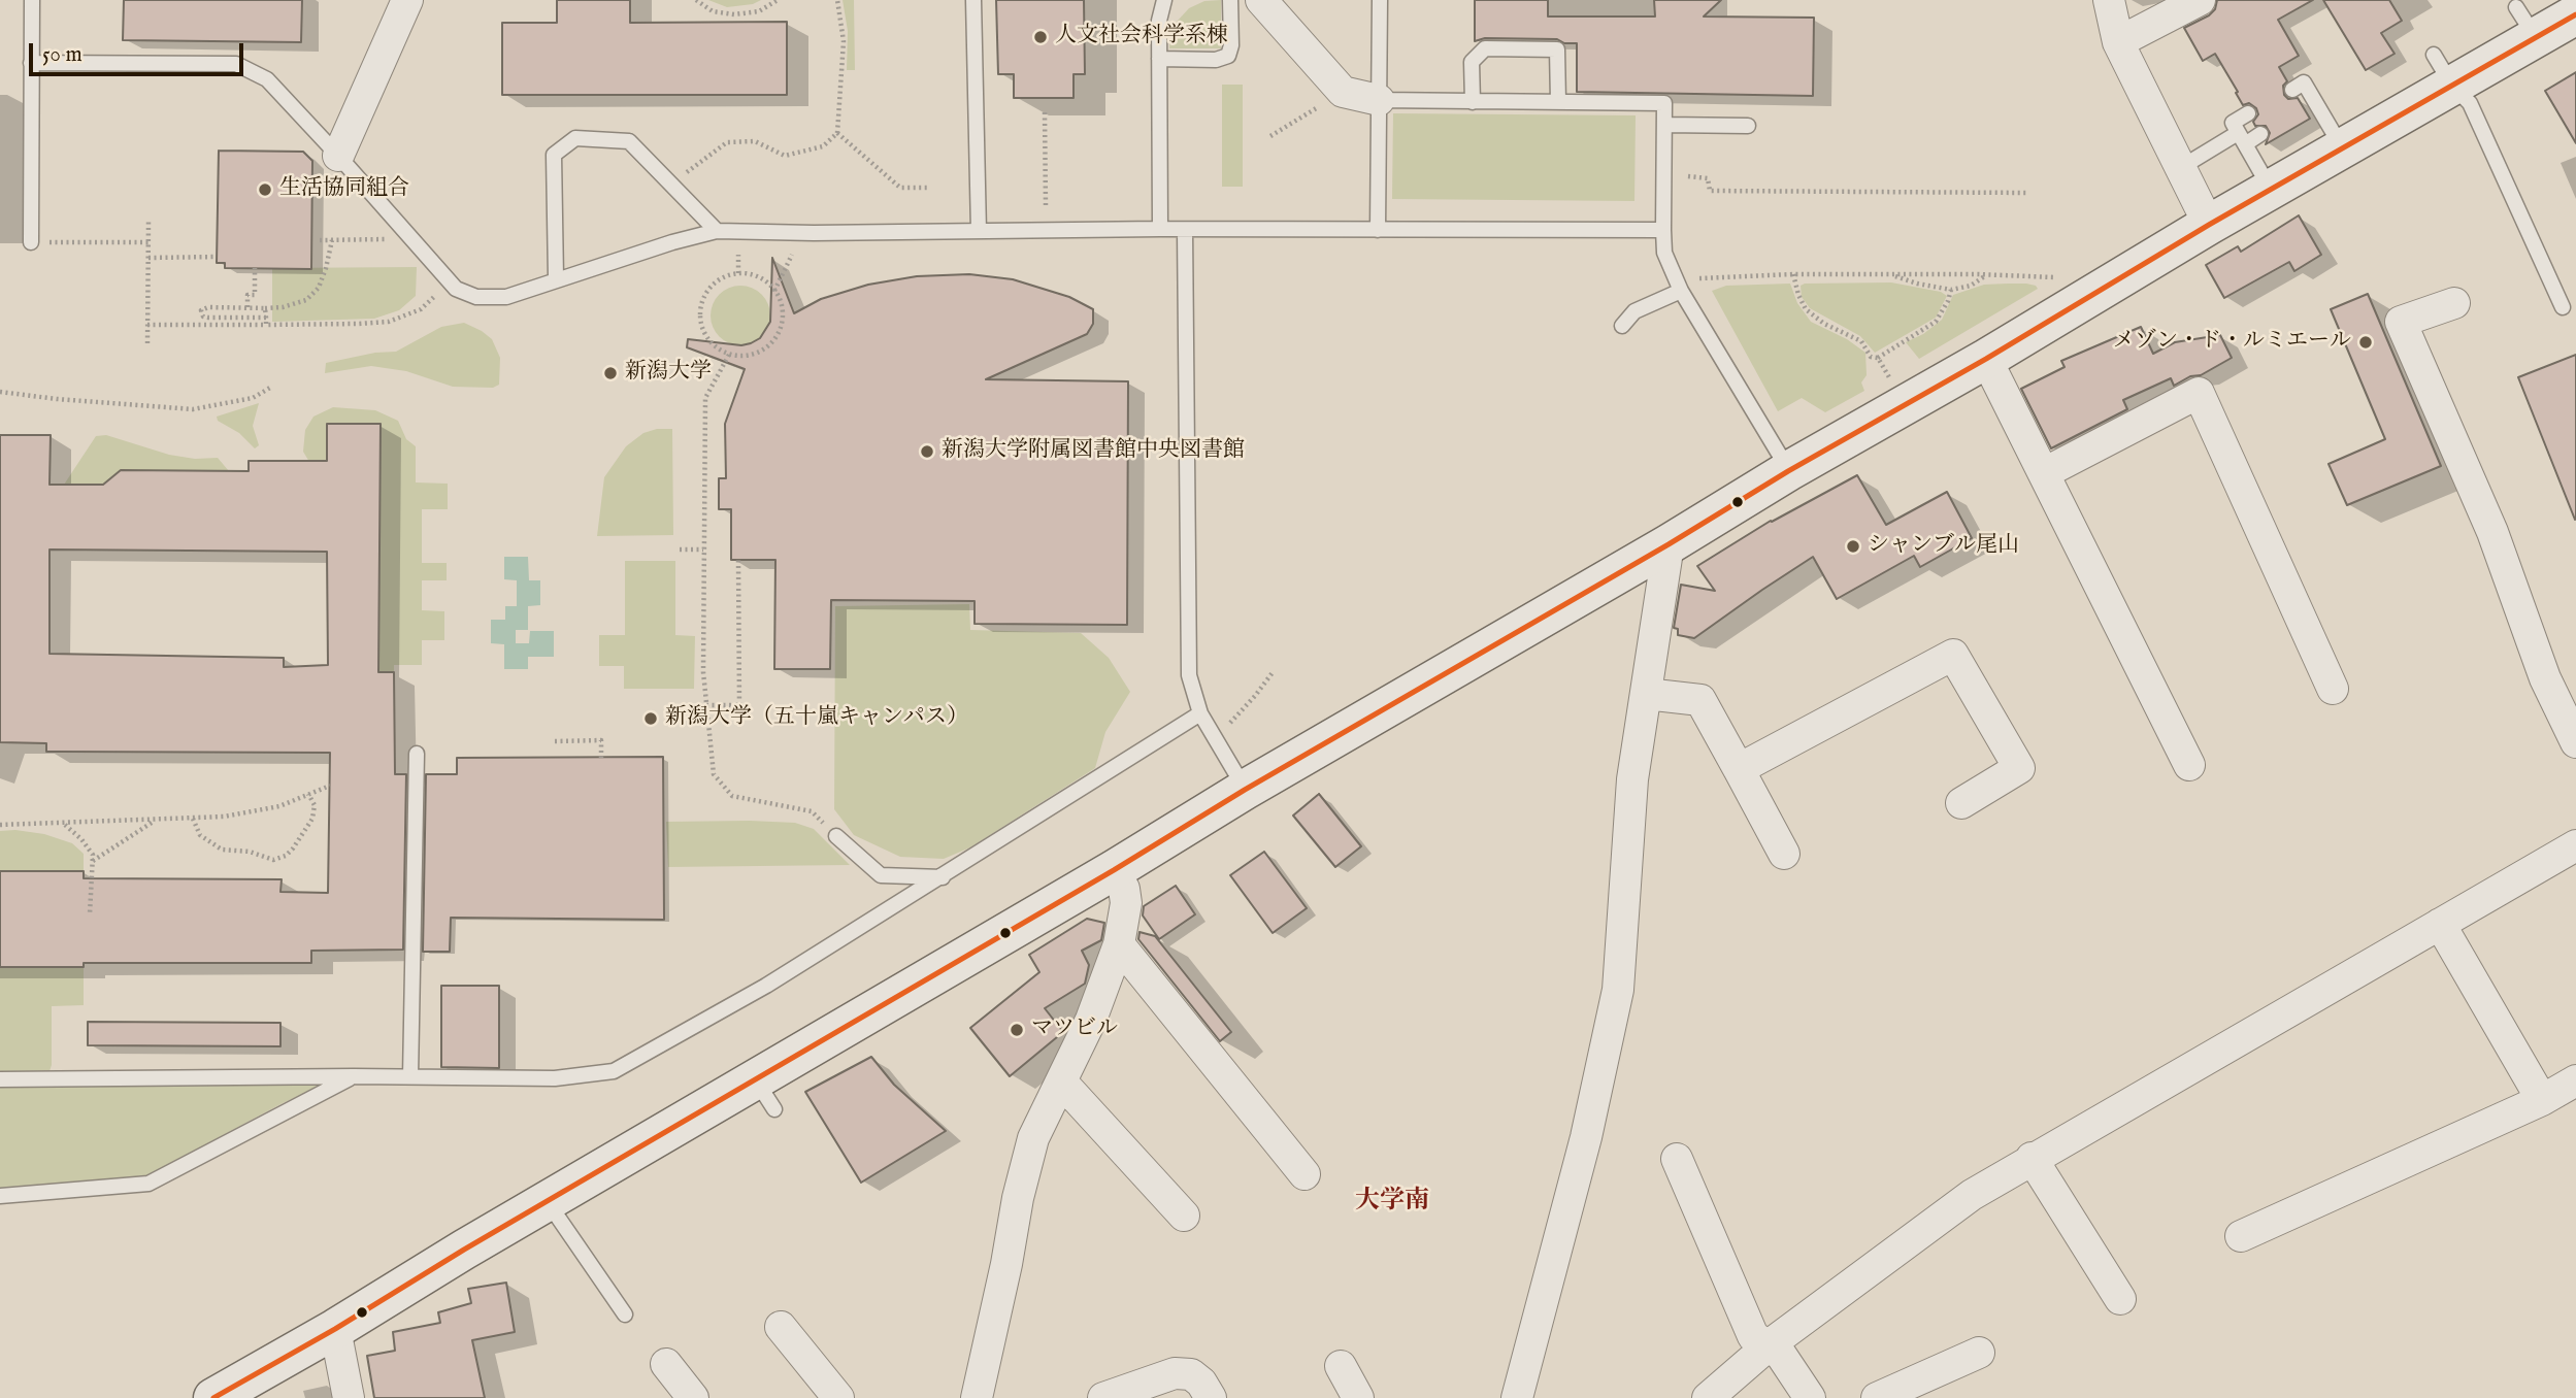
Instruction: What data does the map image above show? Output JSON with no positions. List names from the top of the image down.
{
  "districts": ["大学南"],
  "places": [
    "人文社会科学系棟",
    "生活協同組合",
    "メゾン・ド・ルミエール",
    "新潟大学",
    "新潟大学附属図書館中央図書館",
    "シャンブル尾山",
    "新潟大学（五十嵐キャンパス）",
    "マツビル"
  ],
  "scale_bar": "50 m"
}
